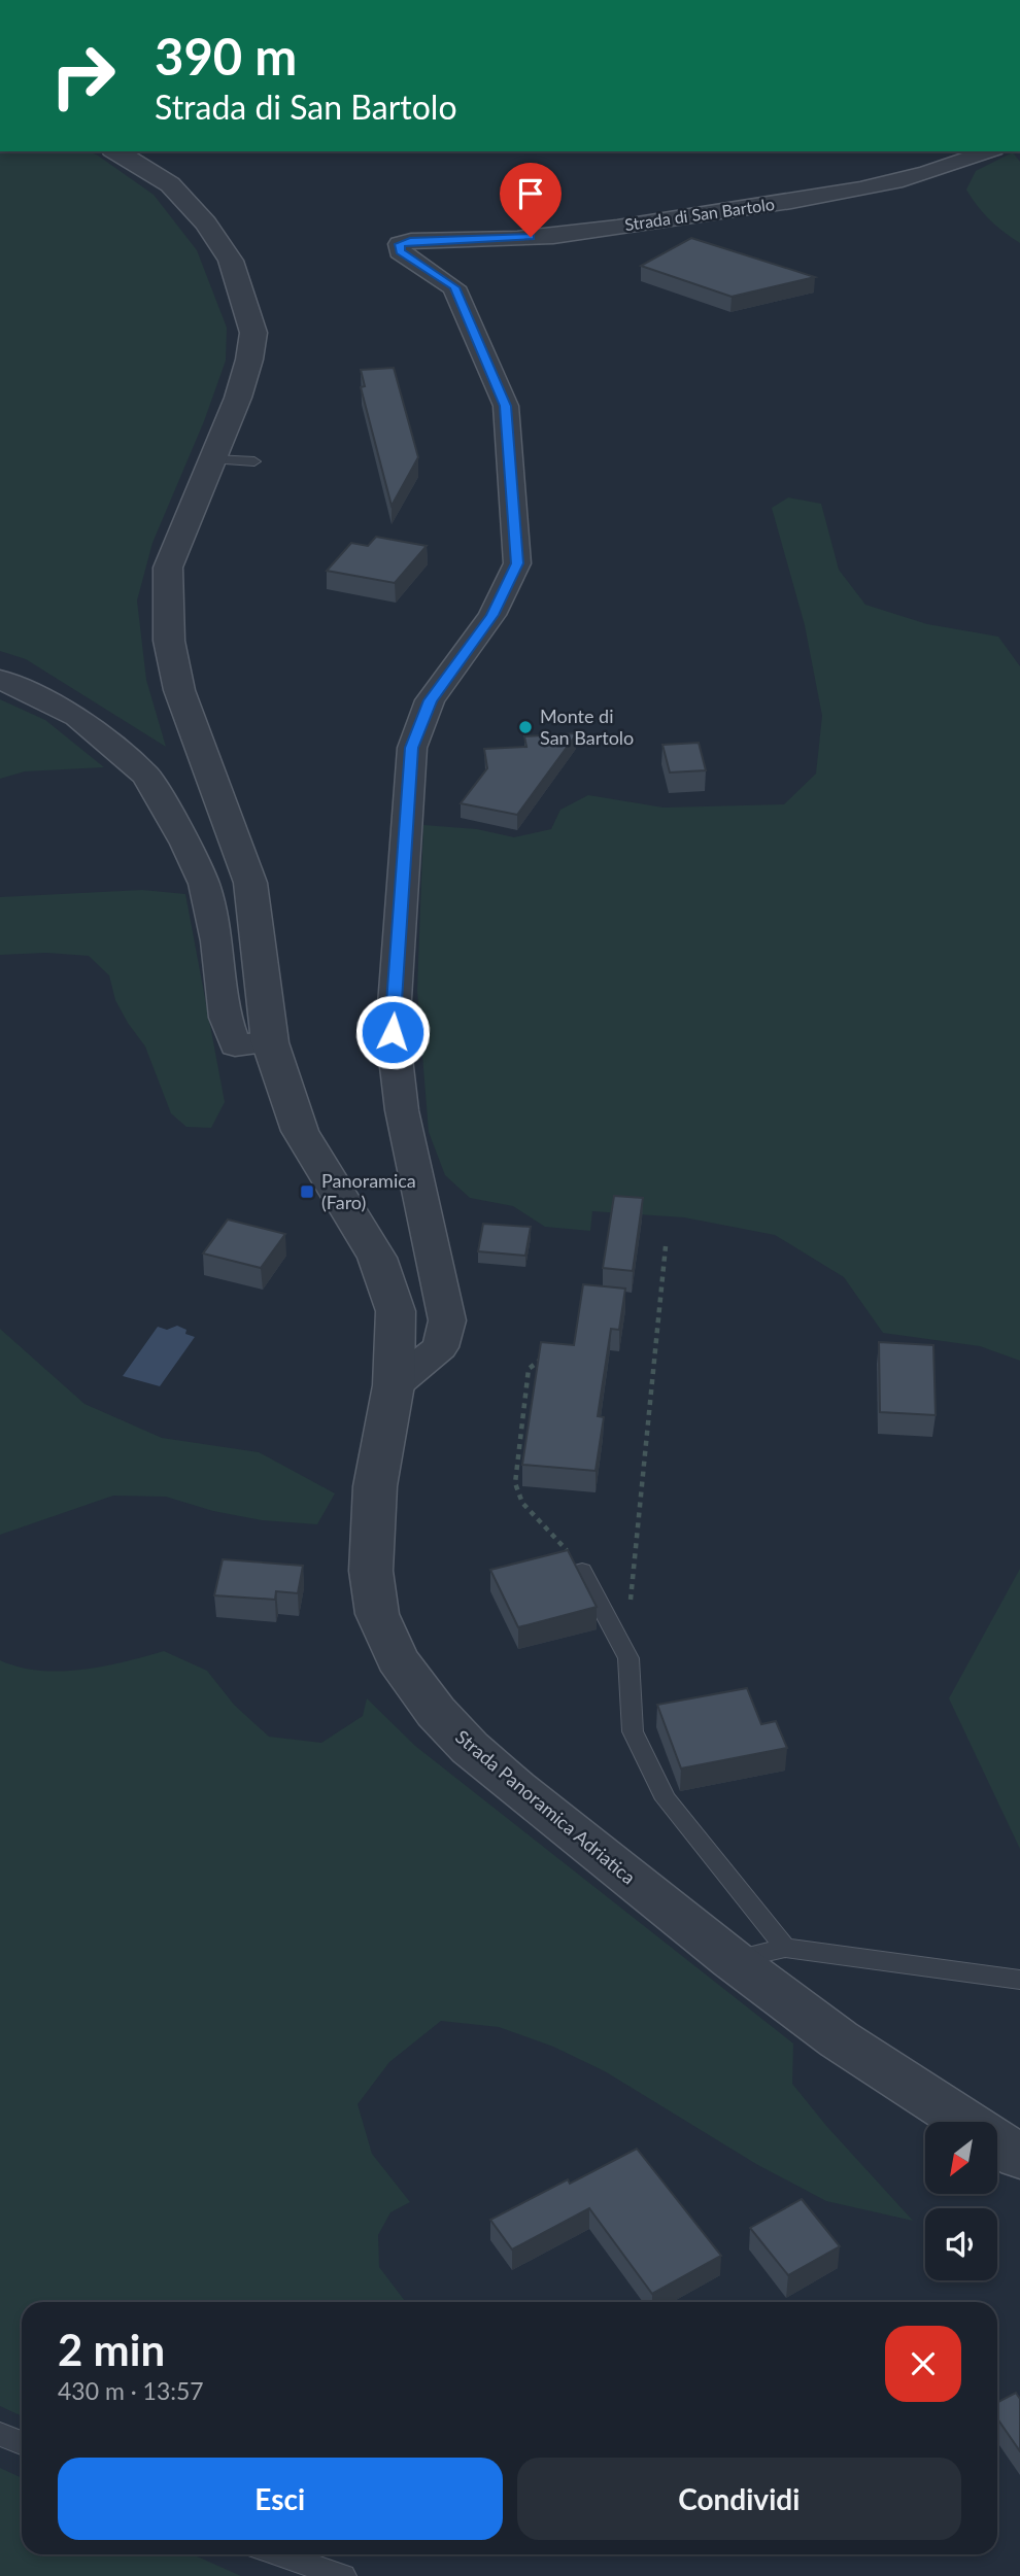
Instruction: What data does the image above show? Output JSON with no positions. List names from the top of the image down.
{
  "streets": {
    "street": ["Strada di San Bartolo", "Strada Panoramica Adriatica"]
  },
  "crossings": [
    ["Strada di San Bartolo", "Strada Panoramica Adriatica"]
  ],
  "places": {
    "other": ["Monte di San Bartolo"],
    "transit": ["Panoramica (Faro)"]
  },
  "north": "bottom left",
  "page": {
    "turn": ["390 m", "Strada di San Bartolo"],
    "heading": ["2 min", "430 m · 13:57"],
    "buttons": ["Esci", "Condividi"]
  }
}
